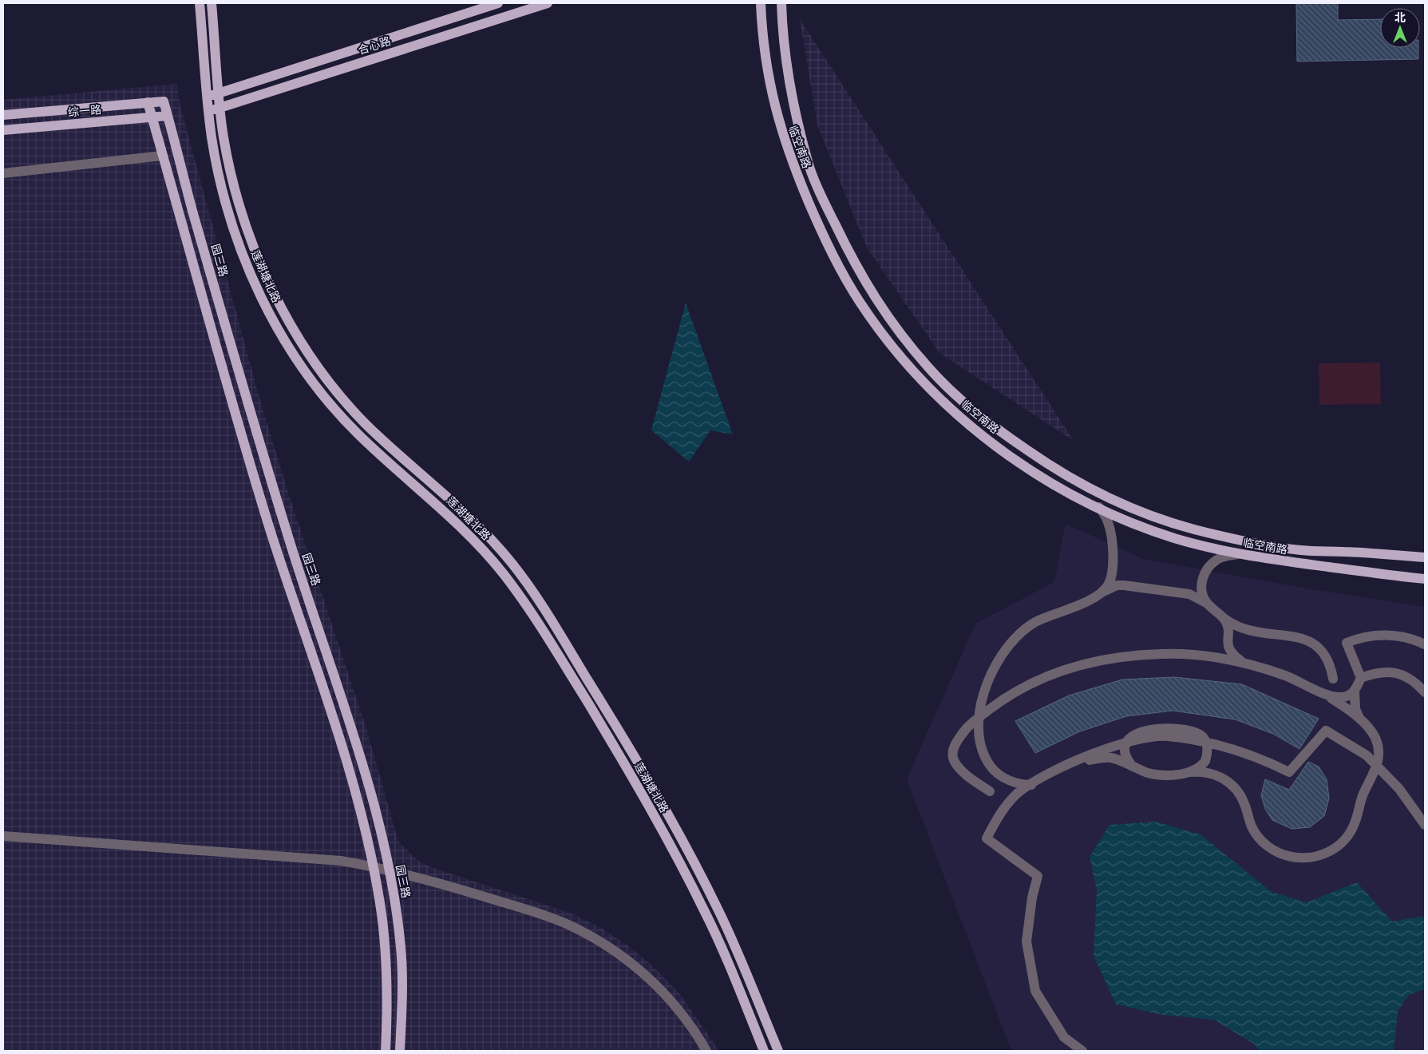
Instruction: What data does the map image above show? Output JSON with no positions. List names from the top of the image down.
{
  "streets": {
    "main road": [
      "合心路",
      "综一路",
      "临空南路",
      "园三路",
      "莲湖塘北路"
    ]
  },
  "crossings": [
    ["合心路", "莲湖塘北路"],
    ["综一路", "园三路"]
  ],
  "north": "top"
}
